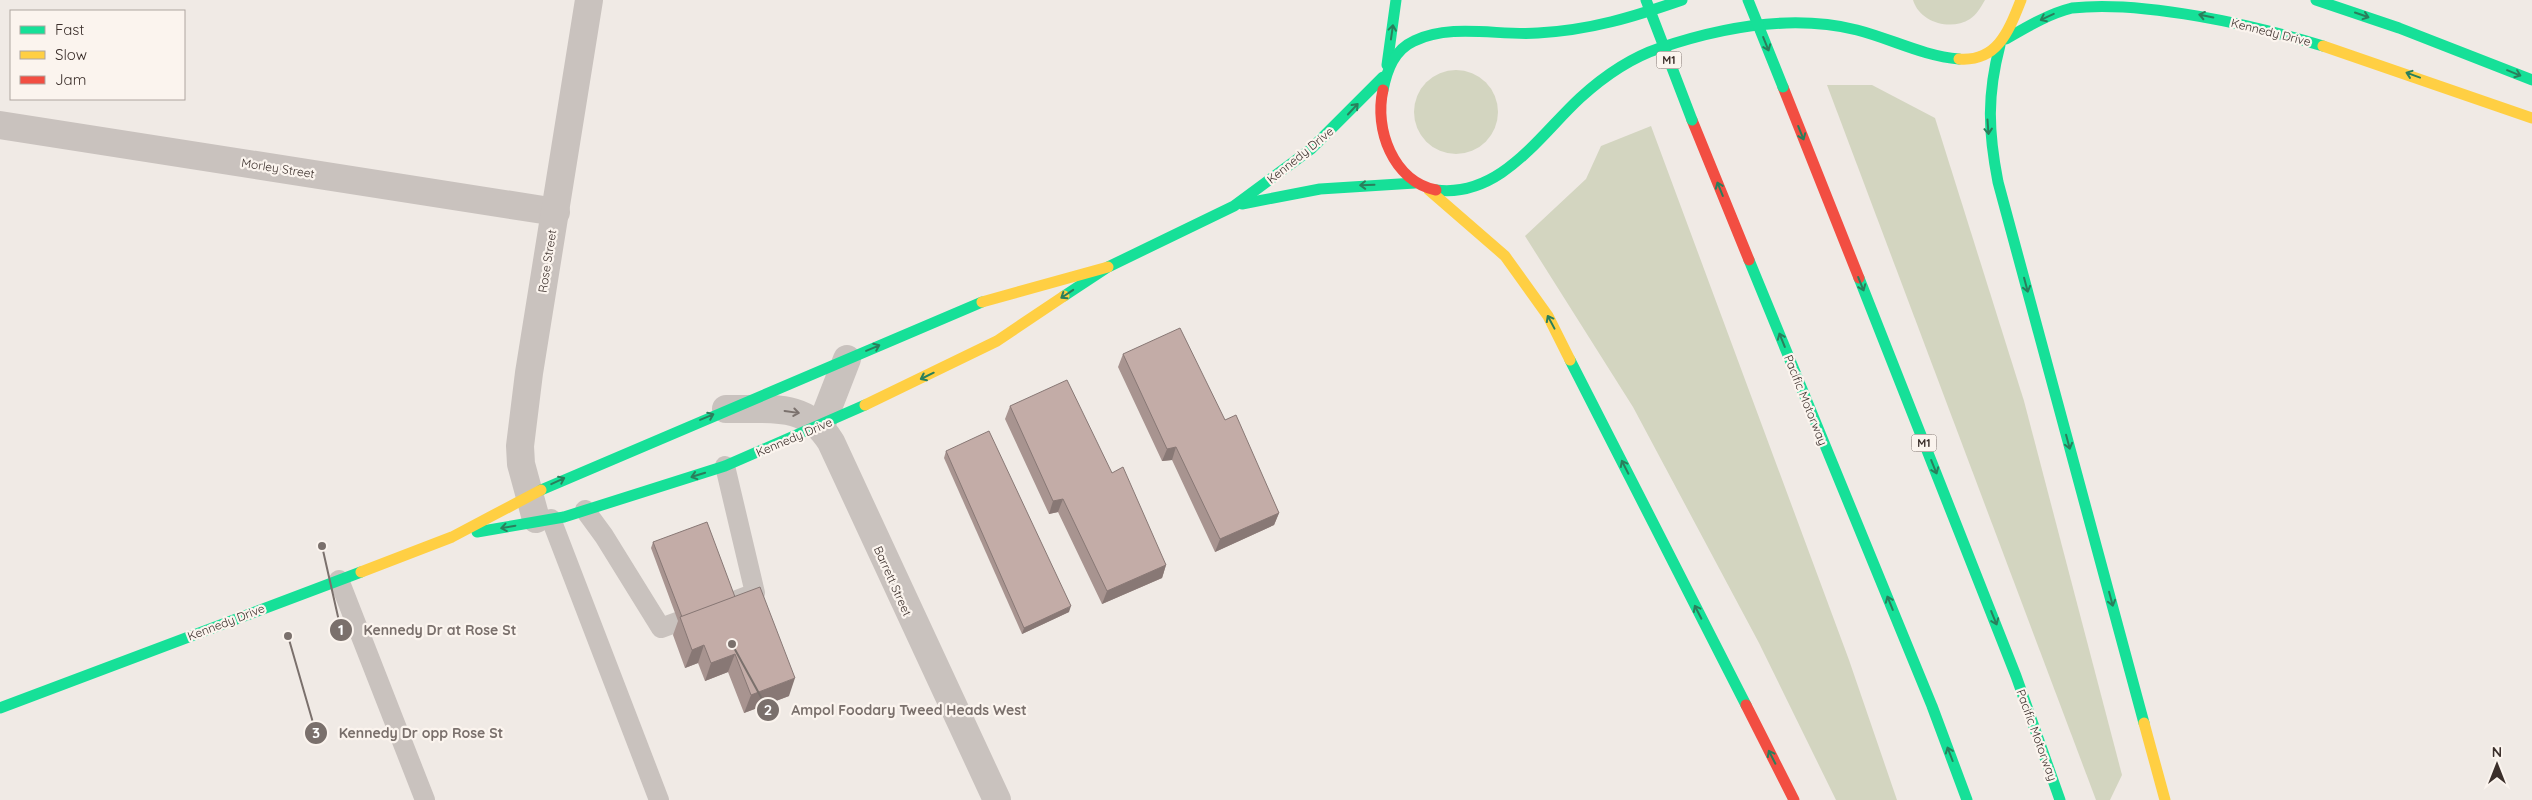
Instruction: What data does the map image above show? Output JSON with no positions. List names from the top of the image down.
{
  "streets": {
    "main road": ["Kennedy Drive", "M1", "Pacific Motorway"],
    "street": ["Morley Street", "Rose Street", "Barrett Street"]
  },
  "crossings": [
    ["Kennedy Drive", "Rose Street"],
    ["Kennedy Drive", "Barrett Street"],
    ["Morley Street", "Rose Street"]
  ],
  "places": ["Kennedy Dr at Rose St", "Kennedy Dr opp Rose St", "Ampol Foodary Tweed Heads West"],
  "legend": ["Fast", "Slow", "Jam"],
  "north": "top"
}
